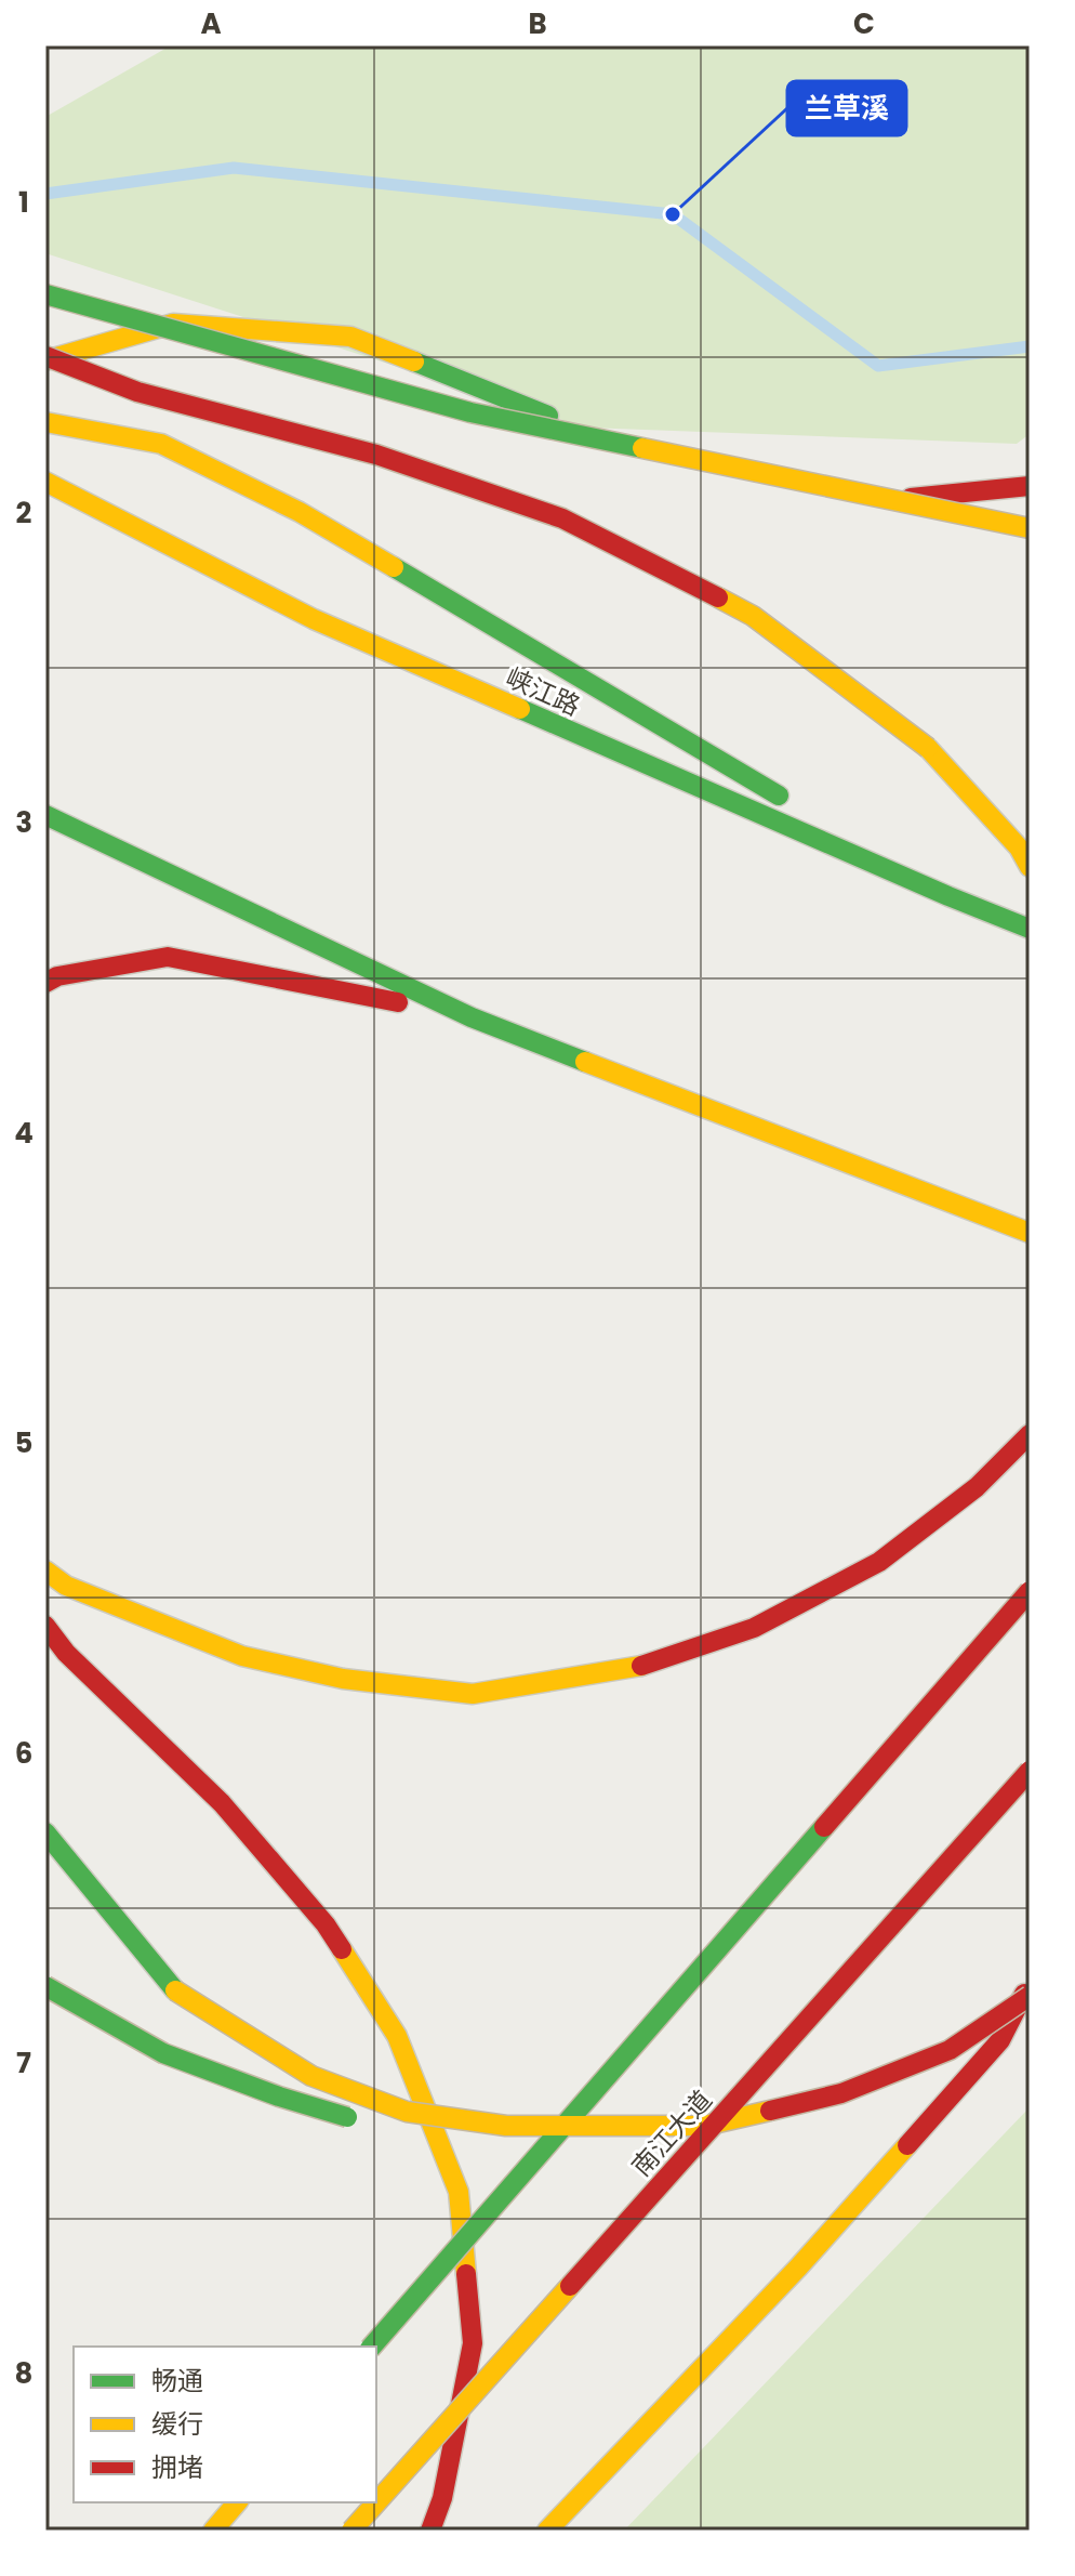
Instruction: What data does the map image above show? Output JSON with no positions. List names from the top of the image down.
{
  "streets": {
    "main road": ["峡江路", "南江大道"]
  },
  "places": ["兰草溪"],
  "legend": ["畅通", "缓行", "拥堵"],
  "grid": {
    "columns": ["A", "B", "C"],
    "rows": [
      "1",
      "2",
      "3",
      "4",
      "5",
      "6",
      "7",
      "8"
    ]
  }
}
